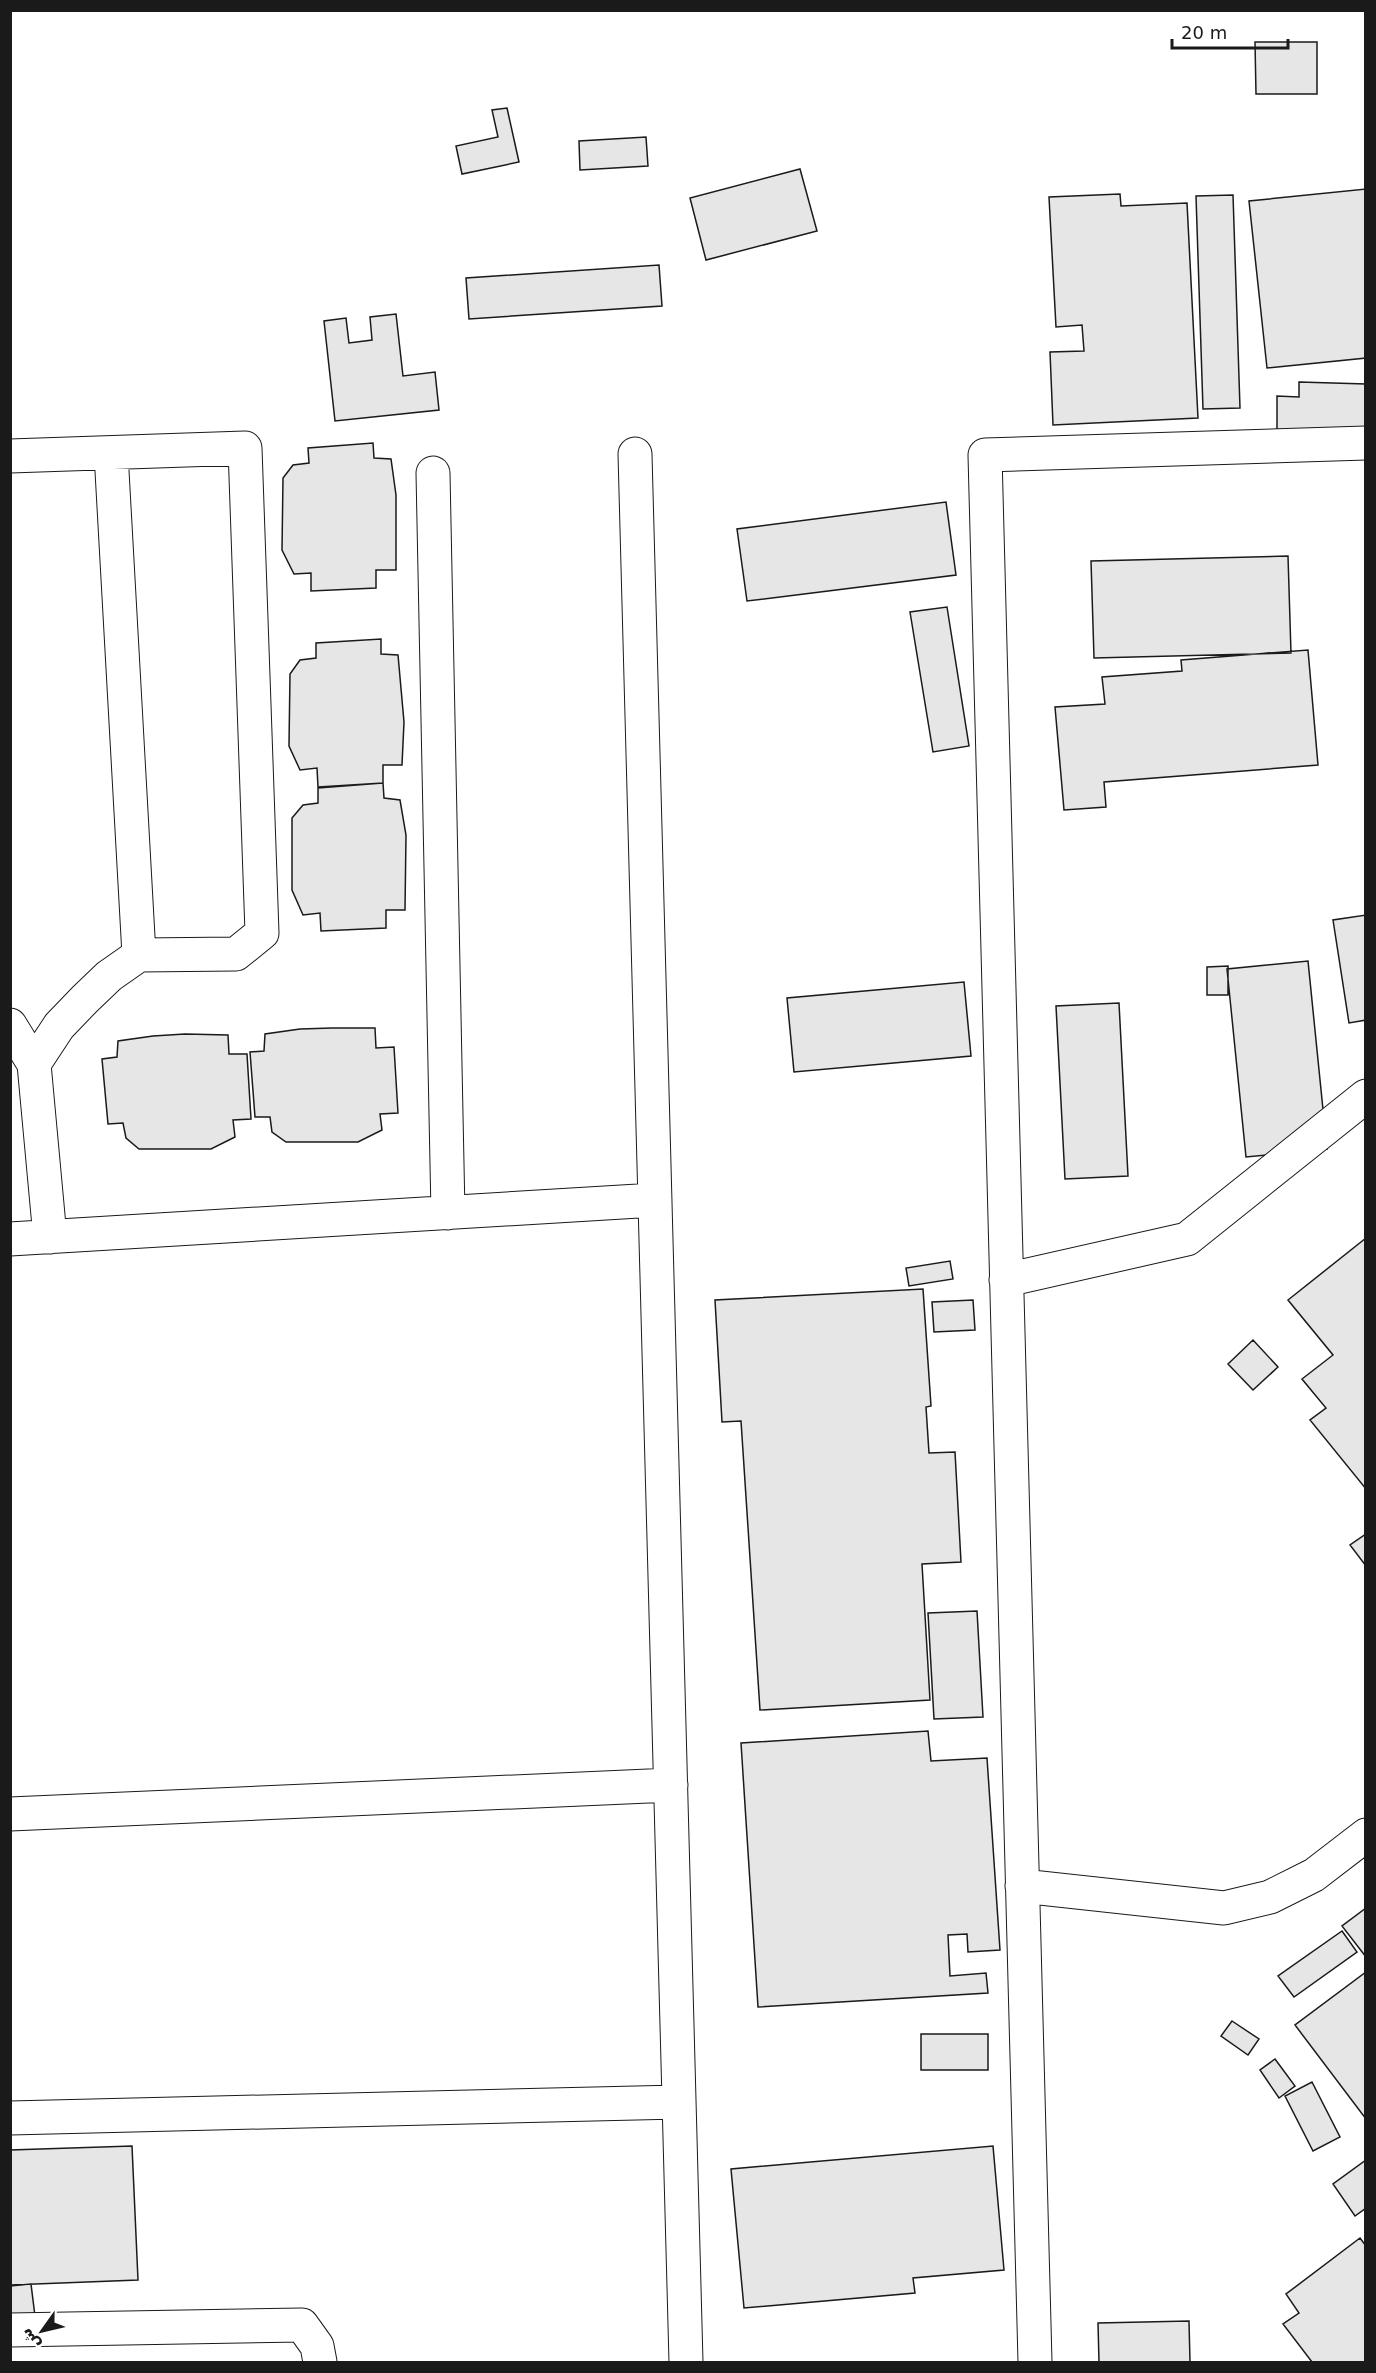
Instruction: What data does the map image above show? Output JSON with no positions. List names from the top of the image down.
{
  "scale_bar": "20 m",
  "north": "bottom left"
}
